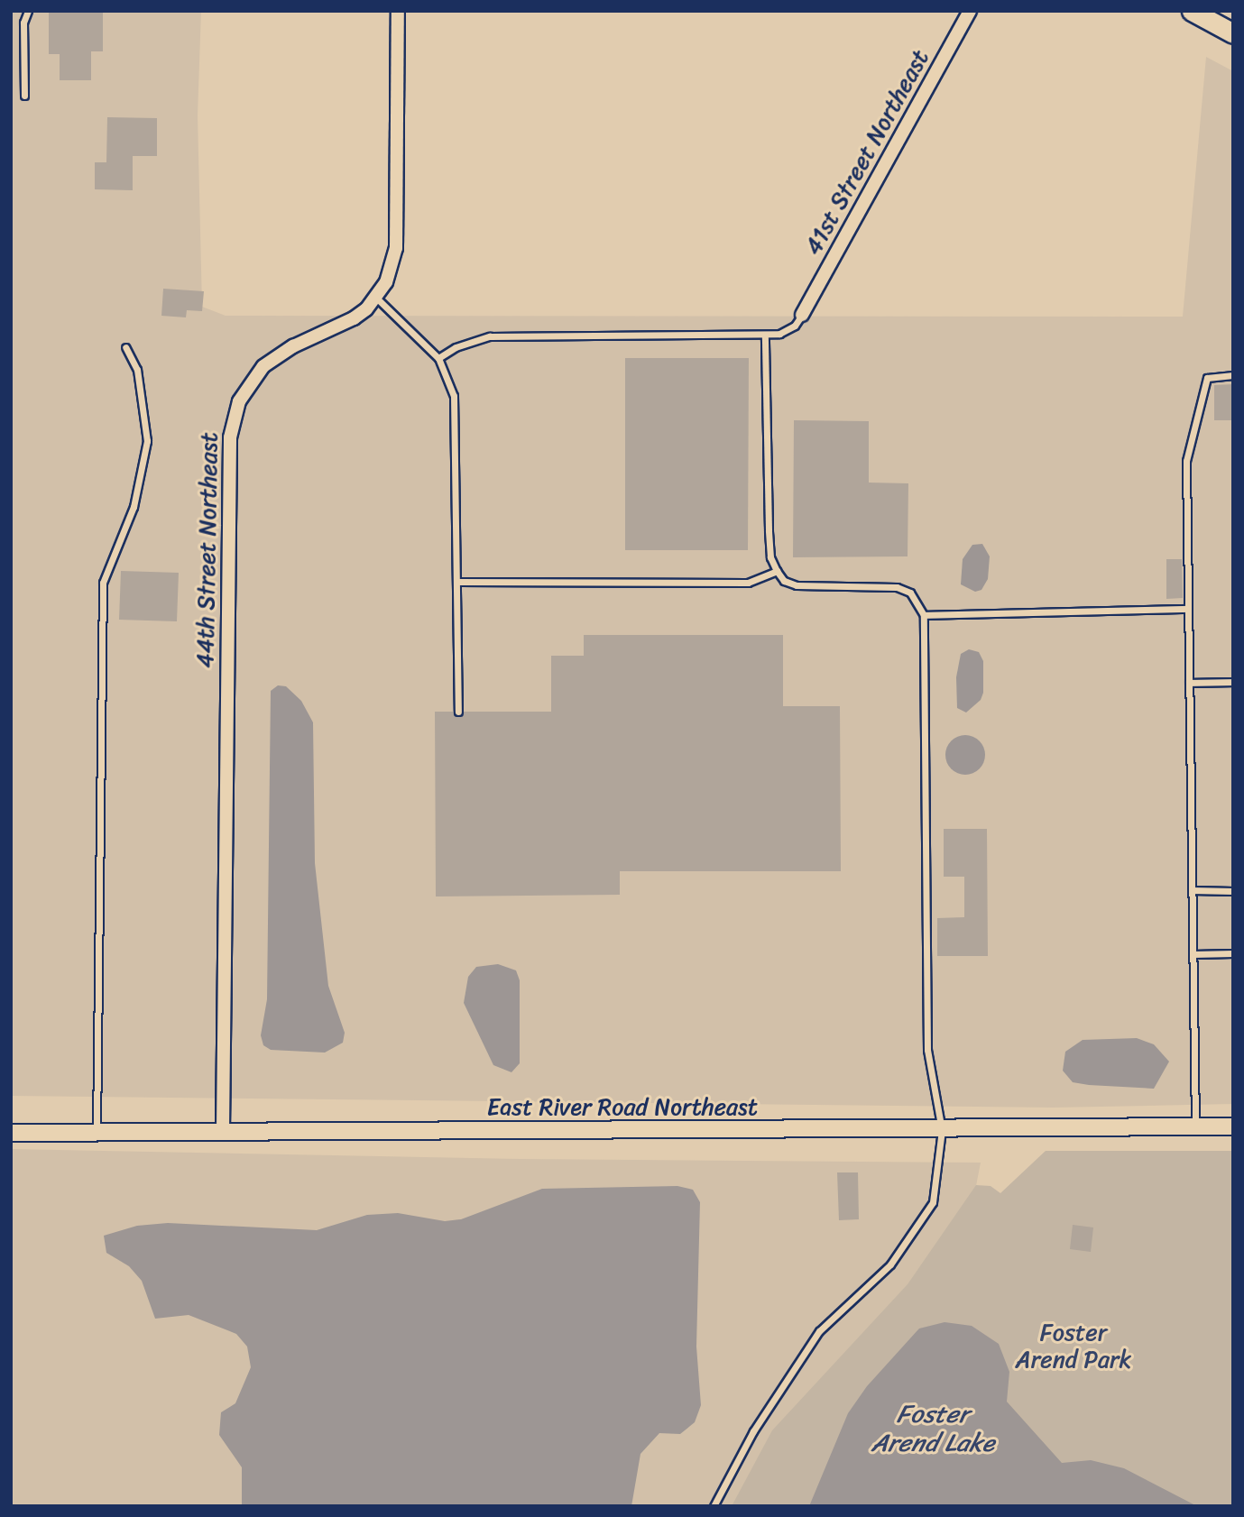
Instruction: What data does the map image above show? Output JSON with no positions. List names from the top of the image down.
{
  "streets": {
    "street": ["41st Street Northeast", "44th Street Northeast", "East River Road Northeast"]
  },
  "crossings": [
    ["44th Street Northeast", "East River Road Northeast"]
  ],
  "water": ["Foster Arend Lake"],
  "parks": ["Foster Arend Park"]
}
